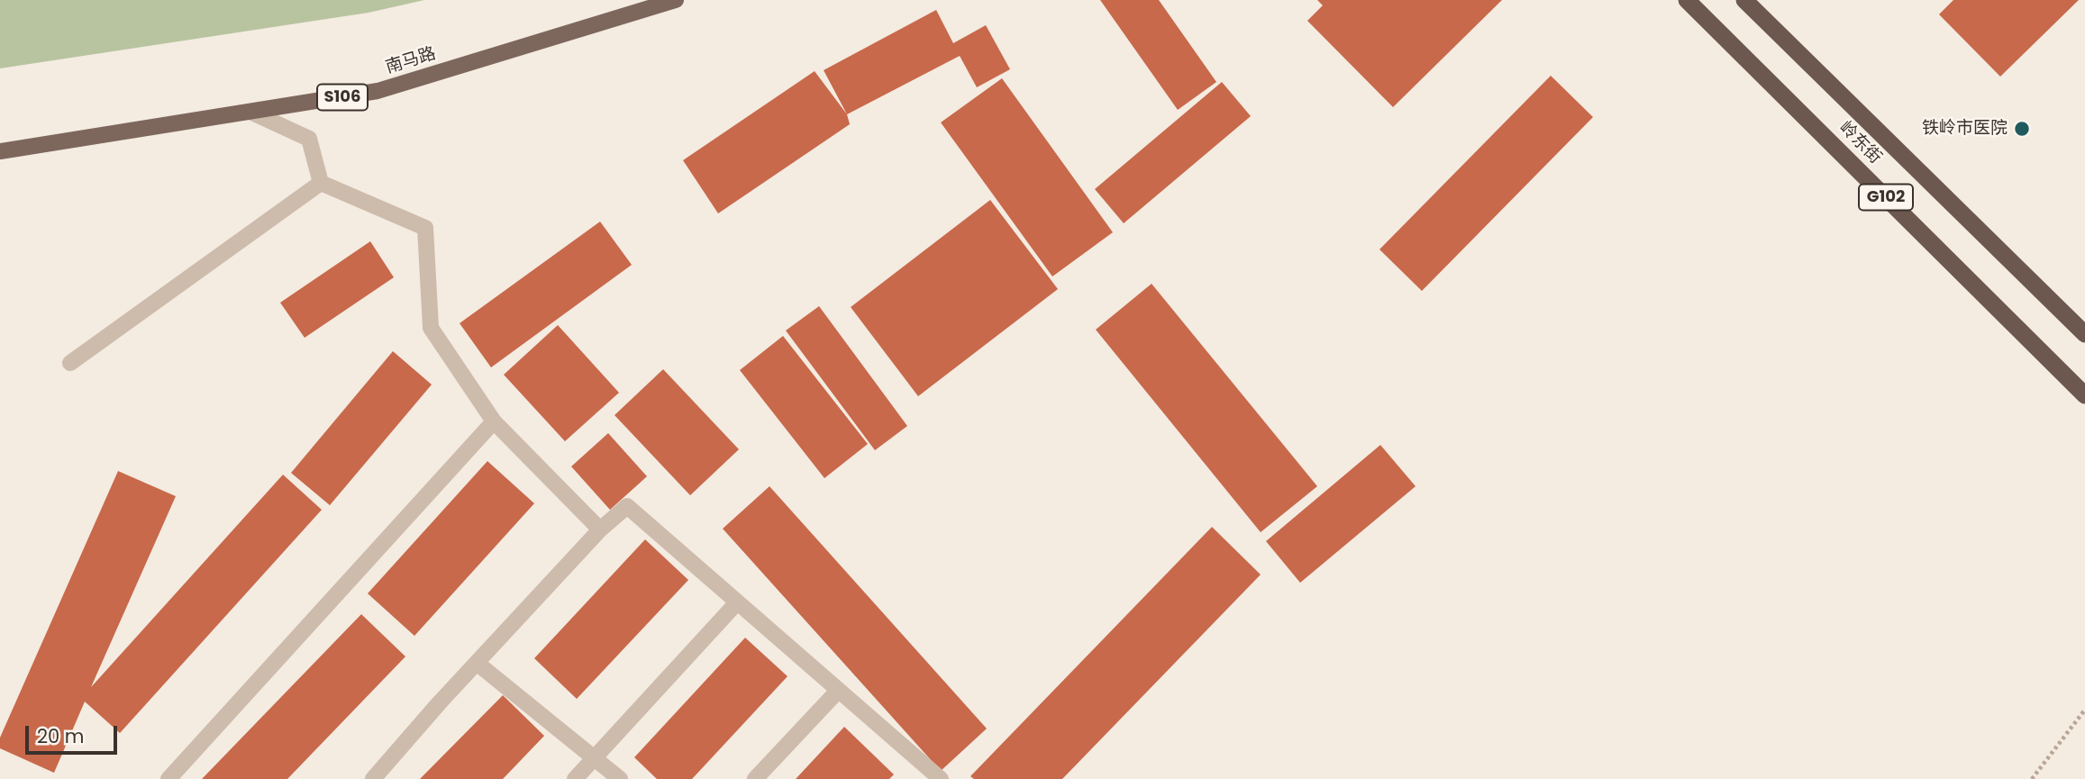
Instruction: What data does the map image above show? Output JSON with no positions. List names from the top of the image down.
{
  "streets": {
    "highway": ["岭东街", "G102"],
    "main road": ["南马路", "S106"]
  },
  "places": ["铁岭市医院"],
  "scale_bar": "20 m"
}
